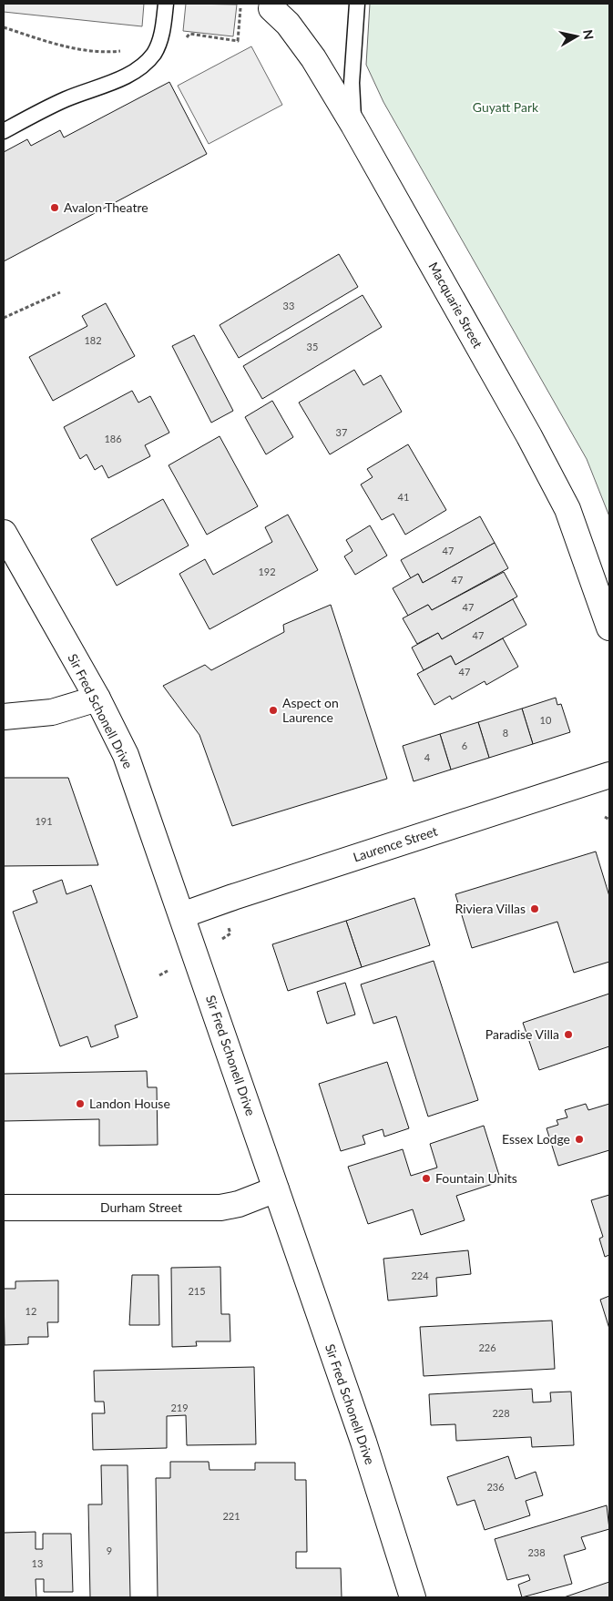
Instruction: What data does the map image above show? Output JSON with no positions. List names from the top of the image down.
{
  "streets": {
    "street": [
      "Macquarie Street",
      "Sir Fred Schonell Drive",
      "Laurence Street",
      "Durham Street"
    ]
  },
  "crossings": [
    ["Sir Fred Schonell Drive", "Laurence Street"],
    ["Sir Fred Schonell Drive", "Durham Street"]
  ],
  "parks": ["Guyatt Park"],
  "places": [
    "Avalon Theatre",
    "Aspect on Laurence",
    "Riviera Villas",
    "Paradise Villa",
    "Landon House",
    "Essex Lodge",
    "Fountain Units"
  ],
  "house_numbers": [
    "33",
    "182",
    "35",
    "37",
    "186",
    "41",
    "47",
    "192",
    "47",
    "47",
    "47",
    "47",
    "10",
    "8",
    "6",
    "4",
    "191",
    "224",
    "215",
    "12",
    "226",
    "219",
    "228",
    "236",
    "221",
    "9",
    "238",
    "13"
  ],
  "north": "right"
}
